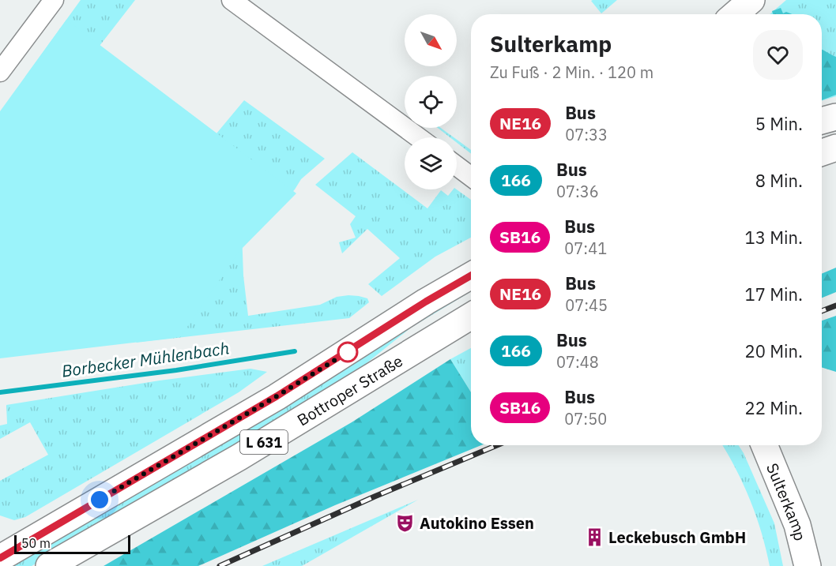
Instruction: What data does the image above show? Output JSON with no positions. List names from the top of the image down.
{
  "streets": {
    "main road": ["Bottroper Straße", "L 631", "Sulterkamp"]
  },
  "water": ["Borbecker Mühlenbach"],
  "places": {
    "theatre": ["Autokino Essen"],
    "building": ["Leckebusch GmbH"]
  },
  "lines": ["bus line NE16"],
  "scale_bar": "50 m",
  "north": "bottom right",
  "page": {
    "heading": ["Sulterkamp", "Zu Fuß · 2 Min. · 120 m"],
    "list": [
      {
        "mark": "NE16",
        "name": "Bus",
        "note": "07:33",
        "value": "5 Min."
      },
      {
        "mark": "166",
        "name": "Bus",
        "note": "07:36",
        "value": "8 Min."
      },
      {
        "mark": "SB16",
        "name": "Bus",
        "note": "07:41",
        "value": "13 Min."
      },
      {
        "mark": "NE16",
        "name": "Bus",
        "note": "07:45",
        "value": "17 Min."
      },
      {
        "mark": "166",
        "name": "Bus",
        "note": "07:48",
        "value": "20 Min."
      },
      {
        "mark": "SB16",
        "name": "Bus",
        "note": "07:50",
        "value": "22 Min."
      }
    ],
    "scale": "50 m"
  }
}
